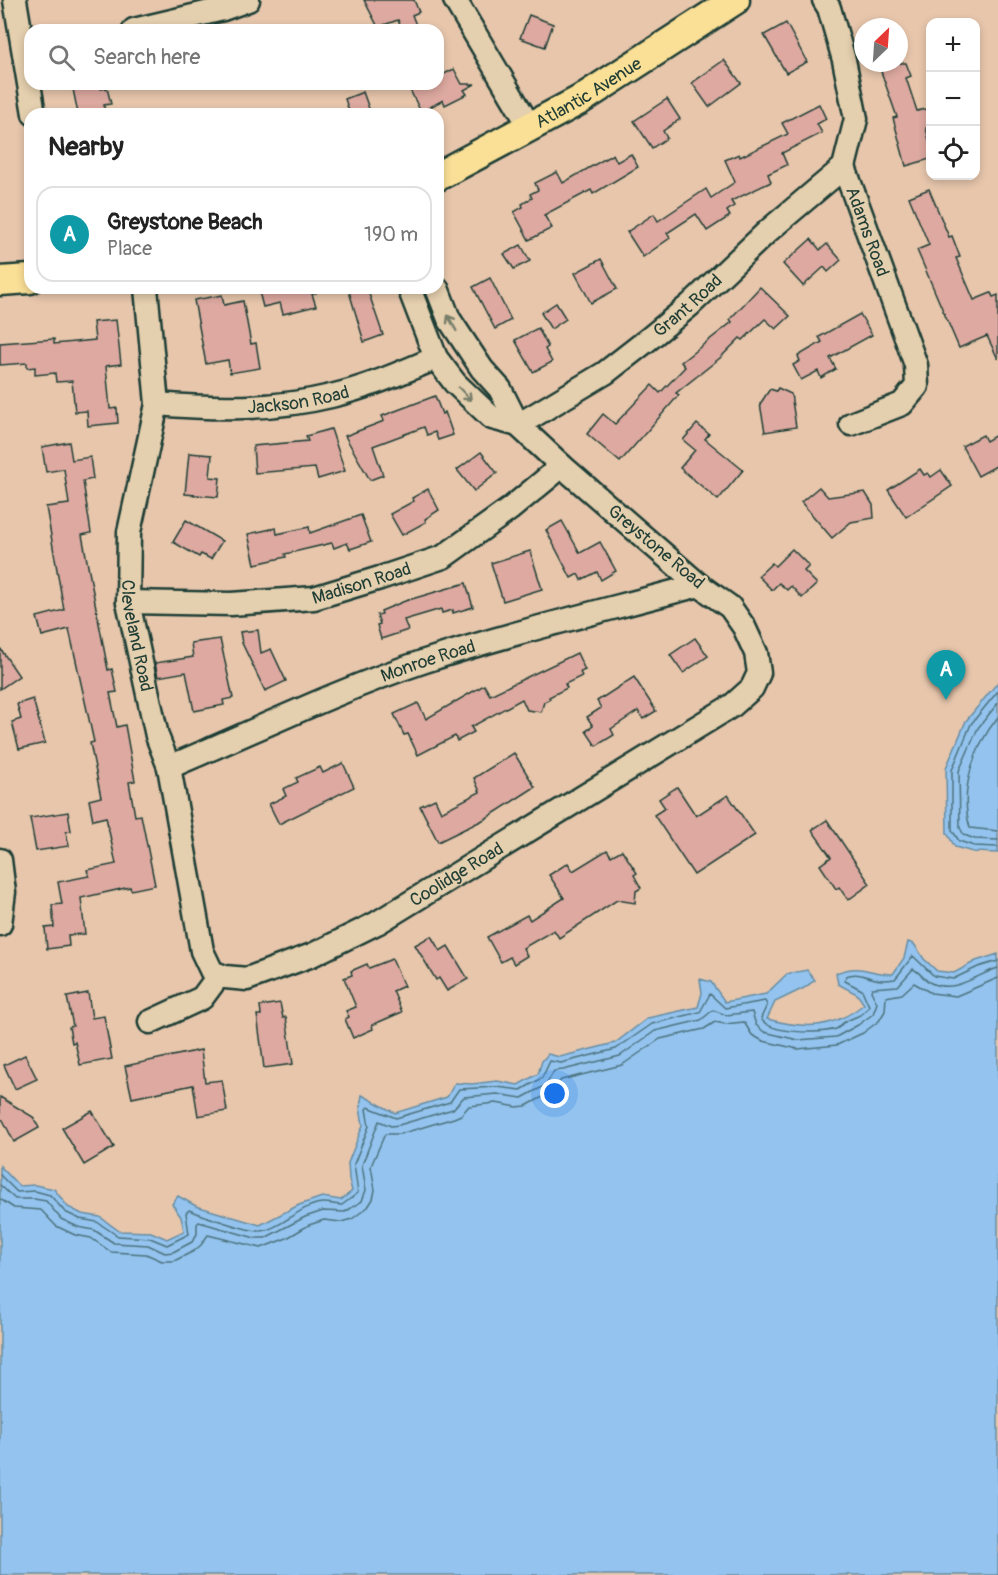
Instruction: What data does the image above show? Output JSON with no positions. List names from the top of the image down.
{
  "streets": {
    "main road": ["Atlantic Avenue"],
    "street": [
      "Adams Road",
      "Grant Road",
      "Jackson Road",
      "Greystone Road",
      "Madison Road",
      "Cleveland Road",
      "Monroe Road",
      "Coolidge Road"
    ]
  },
  "crossings": [
    ["Adams Road", "Grant Road"],
    ["Grant Road", "Greystone Road"],
    ["Jackson Road", "Greystone Road"],
    ["Jackson Road", "Cleveland Road"],
    ["Greystone Road", "Madison Road"],
    ["Greystone Road", "Monroe Road"],
    ["Greystone Road", "Coolidge Road"],
    ["Madison Road", "Cleveland Road"],
    ["Cleveland Road", "Monroe Road"],
    ["Cleveland Road", "Coolidge Road"]
  ],
  "north": "top right",
  "page": {
    "map_buttons": ["+", "−"],
    "search": "Search here",
    "heading": "Nearby",
    "list": [
      {
        "mark": "A",
        "name": "Greystone Beach",
        "note": "Place",
        "value": "190 m"
      }
    ],
    "pins": "A"
  }
}
